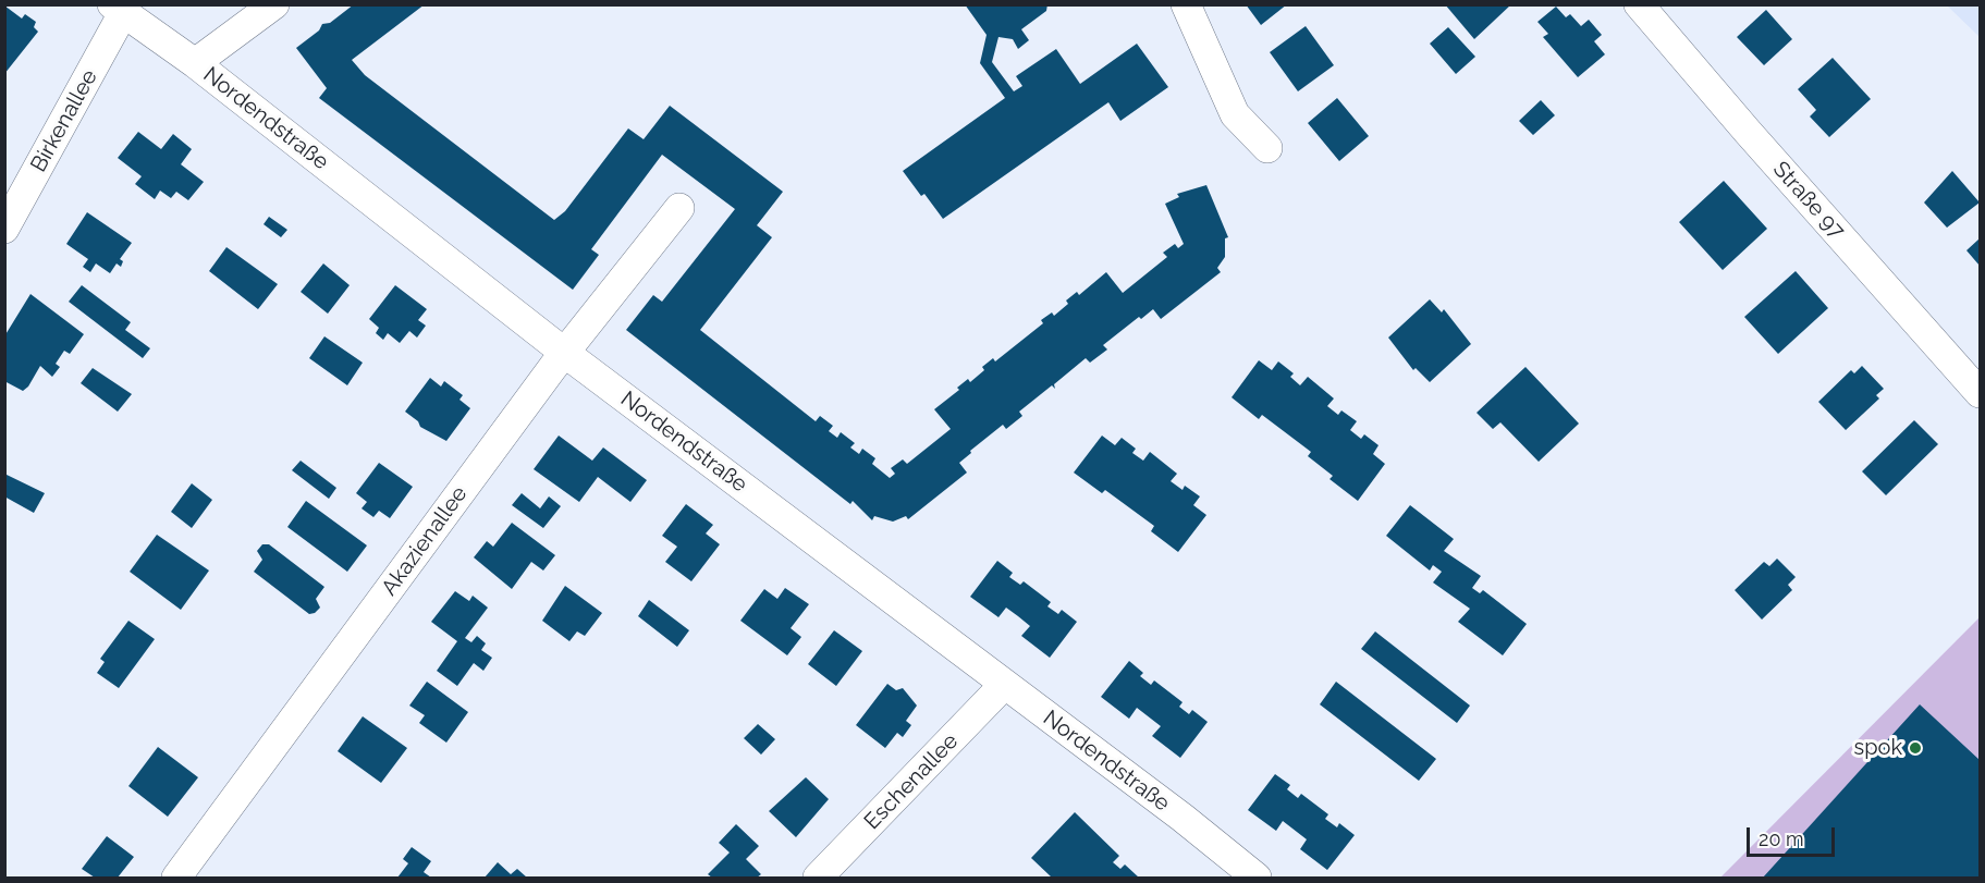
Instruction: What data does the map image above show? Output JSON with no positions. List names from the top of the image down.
{
  "streets": {
    "street": [
      "Nordendstraße",
      "Birkenallee",
      "Straße 97",
      "Akazienallee",
      "Eschenallee"
    ]
  },
  "crossings": [
    ["Nordendstraße", "Birkenallee"],
    ["Nordendstraße", "Akazienallee"],
    ["Nordendstraße", "Eschenallee"]
  ],
  "places": ["spok"],
  "scale_bar": "20 m"
}
